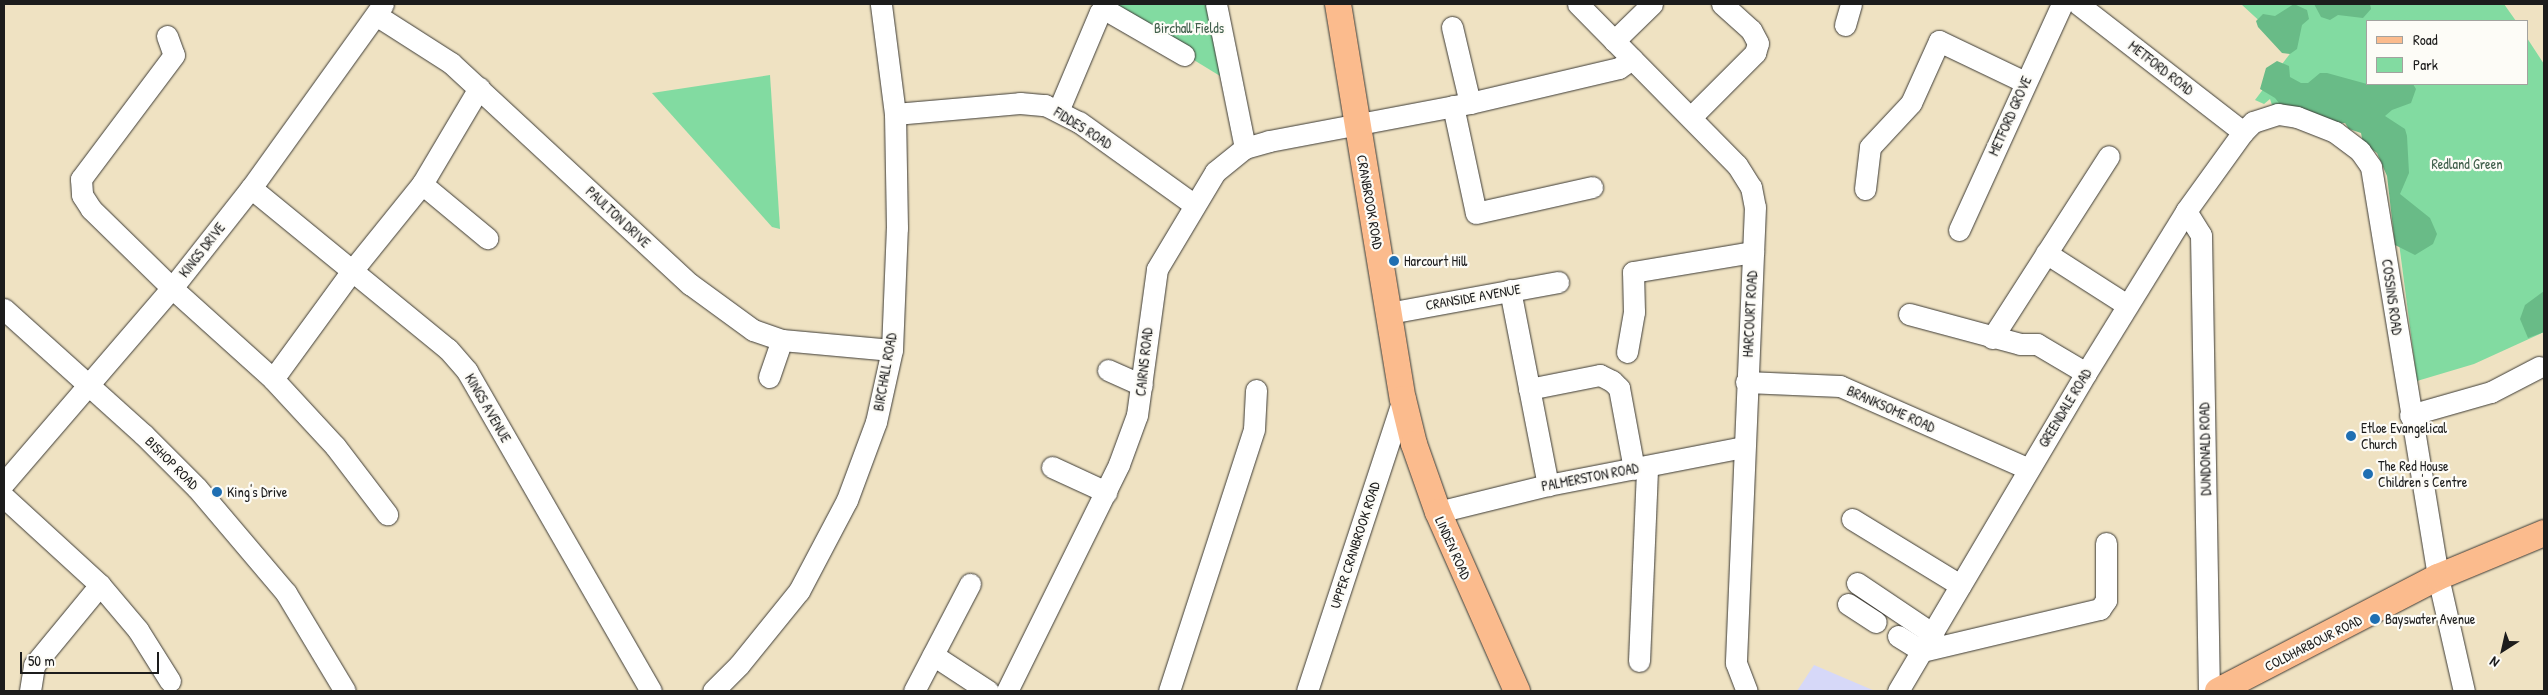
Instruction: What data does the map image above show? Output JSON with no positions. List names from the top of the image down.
{
  "streets": {
    "main road": ["CRANBROOK ROAD", "LINDEN ROAD", "COLDHARBOUR ROAD"],
    "street": [
      "METFORD ROAD",
      "METFORD GROVE",
      "FIDDES ROAD",
      "PAULTON DRIVE",
      "KINGS DRIVE",
      "CRANSIDE AVENUE",
      "COSSINS ROAD",
      "HARCOURT ROAD",
      "CAIRNS ROAD",
      "BIRCHALL ROAD",
      "KINGS AVENUE",
      "GREENDALE ROAD",
      "BRANKSOME ROAD",
      "DUNDONALD ROAD",
      "BISHOP ROAD",
      "PALMERSTON ROAD",
      "UPPER CRANBROOK ROAD"
    ]
  },
  "crossings": [
    ["METFORD ROAD", "COSSINS ROAD"],
    ["METFORD ROAD", "GREENDALE ROAD"],
    ["FIDDES ROAD", "CAIRNS ROAD"],
    ["FIDDES ROAD", "BIRCHALL ROAD"],
    ["CRANBROOK ROAD", "CRANSIDE AVENUE"],
    ["CRANBROOK ROAD", "CAIRNS ROAD"],
    ["CRANBROOK ROAD", "UPPER CRANBROOK ROAD"],
    ["CRANBROOK ROAD", "LINDEN ROAD"],
    ["PAULTON DRIVE", "KINGS DRIVE"],
    ["PAULTON DRIVE", "BIRCHALL ROAD"],
    ["KINGS DRIVE", "KINGS AVENUE"],
    ["KINGS DRIVE", "BISHOP ROAD"],
    ["COSSINS ROAD", "GREENDALE ROAD"],
    ["COSSINS ROAD", "COLDHARBOUR ROAD"],
    ["HARCOURT ROAD", "BRANKSOME ROAD"],
    ["HARCOURT ROAD", "PALMERSTON ROAD"],
    ["GREENDALE ROAD", "BRANKSOME ROAD"],
    ["GREENDALE ROAD", "DUNDONALD ROAD"],
    ["PALMERSTON ROAD", "LINDEN ROAD"],
    ["UPPER CRANBROOK ROAD", "LINDEN ROAD"]
  ],
  "parks": ["Birchall Fields", "Redland Green"],
  "places": [
    "Harcourt Hill",
    "Etloe Evangelical Church",
    "The Red House Children's Centre",
    "King's Drive",
    "Bayswater Avenue"
  ],
  "legend": ["Road", "Park"],
  "scale_bar": "50 m",
  "north": "bottom left"
}
